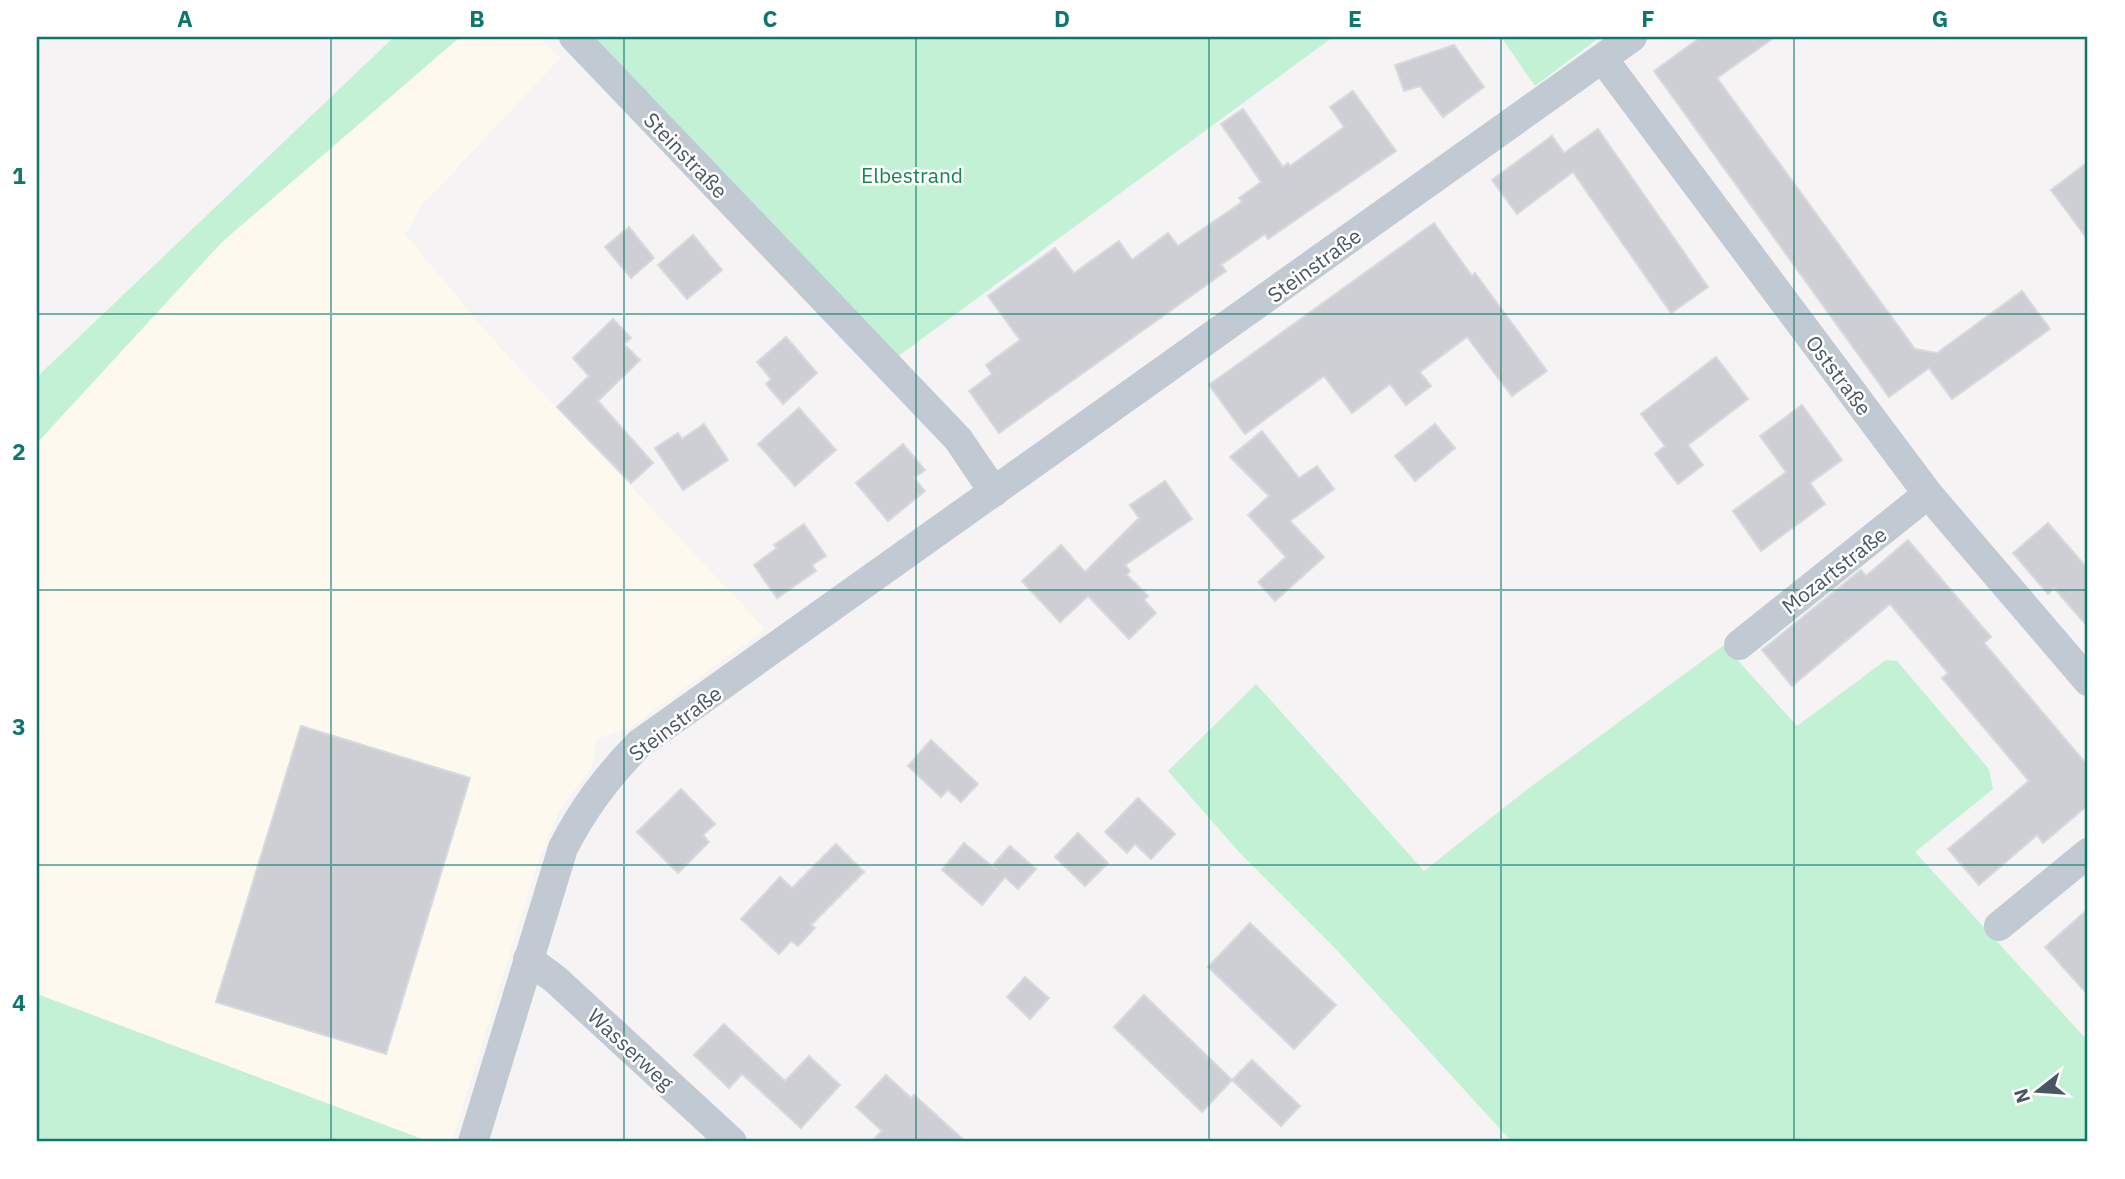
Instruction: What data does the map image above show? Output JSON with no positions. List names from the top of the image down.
{
  "streets": {
    "street": [
      "Steinstraße",
      "Oststraße",
      "Mozartstraße",
      "Wasserweg"
    ]
  },
  "crossings": [
    ["Steinstraße", "Oststraße"],
    ["Steinstraße", "Wasserweg"],
    ["Oststraße", "Mozartstraße"]
  ],
  "parks": ["Elbestrand"],
  "north": "left",
  "grid": {
    "columns": [
      "A",
      "B",
      "C",
      "D",
      "E",
      "F",
      "G"
    ],
    "rows": [
      "1",
      "2",
      "3",
      "4"
    ]
  }
}
